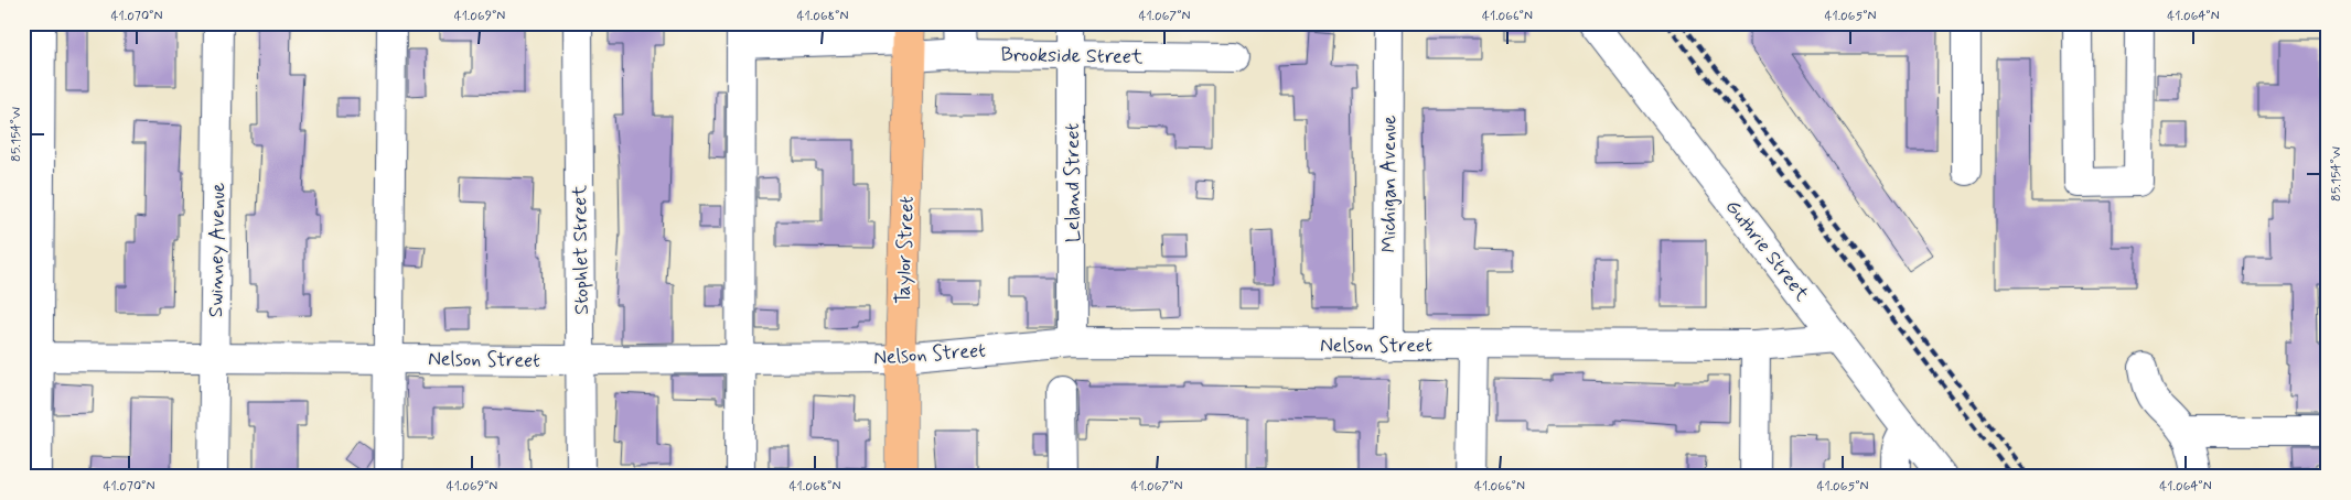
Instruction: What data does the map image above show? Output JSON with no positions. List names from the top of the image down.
{
  "streets": {
    "main road": ["Taylor Street"],
    "street": [
      "Brookside Street",
      "Leland Street",
      "Michigan Avenue",
      "Swinney Avenue",
      "Stophlet Street",
      "Guthrie Street",
      "Nelson Street"
    ]
  },
  "crossings": [
    ["Brookside Street", "Leland Street"],
    ["Brookside Street", "Taylor Street"],
    ["Leland Street", "Nelson Street"],
    ["Michigan Avenue", "Nelson Street"],
    ["Swinney Avenue", "Nelson Street"],
    ["Stophlet Street", "Nelson Street"],
    ["Taylor Street", "Nelson Street"],
    ["Guthrie Street", "Nelson Street"]
  ],
  "coordinates": [
    "41.070°N",
    "41.069°N",
    "41.068°N",
    "41.067°N",
    "41.066°N",
    "41.065°N",
    "41.064°N",
    "85.154°W"
  ]
}
